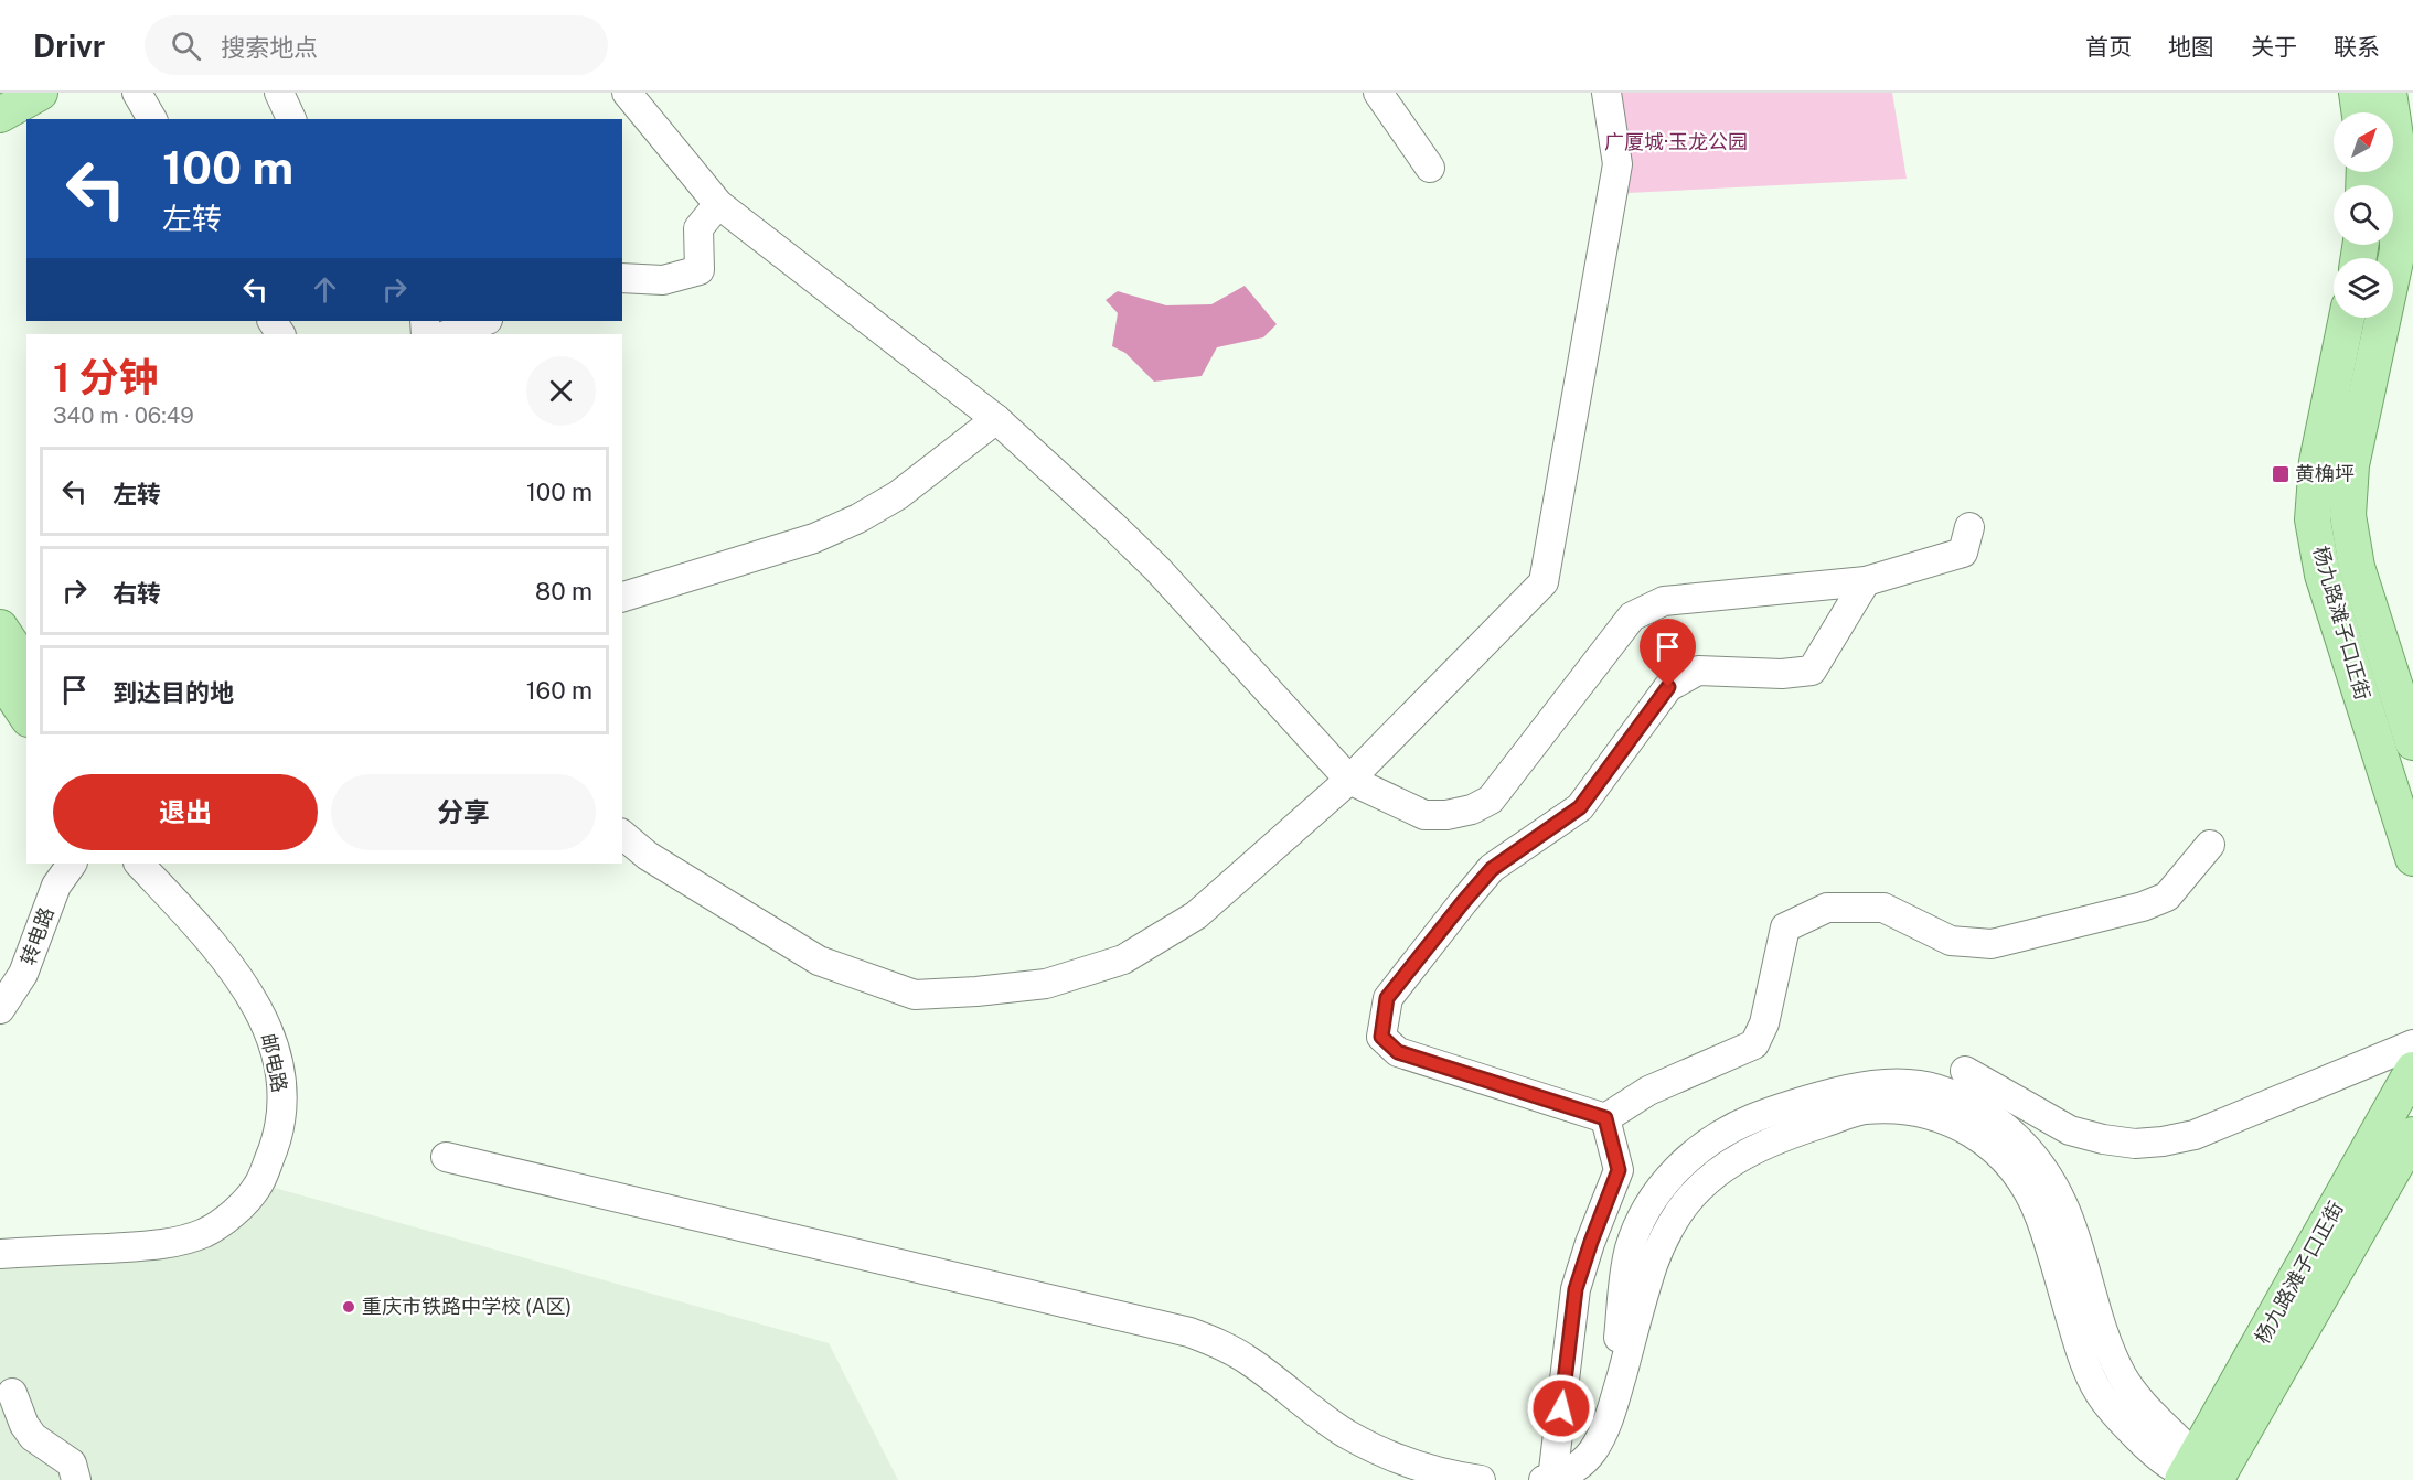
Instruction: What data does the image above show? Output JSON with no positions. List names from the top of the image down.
{
  "streets": {
    "main road": ["杨九路滩子口正街"],
    "street": ["转电路", "邮电路"]
  },
  "parks": ["广厦城·玉龙公园"],
  "places": {
    "transit": ["黄桷坪"],
    "other": ["重庆市铁路中学校 (A区)"]
  },
  "north": "top right",
  "page": {
    "header": "Drivr",
    "search": "搜索地点",
    "nav": [
      "首页",
      "地图",
      "关于",
      "联系"
    ],
    "turn": ["100 m", "左转"],
    "heading": ["1 分钟", "340 m · 06:49"],
    "list": [
      {
        "name": "左转",
        "value": "100 m"
      },
      {
        "name": "右转",
        "value": "80 m"
      },
      {
        "name": "到达目的地",
        "value": "160 m"
      }
    ],
    "buttons": ["退出", "分享"]
  }
}
